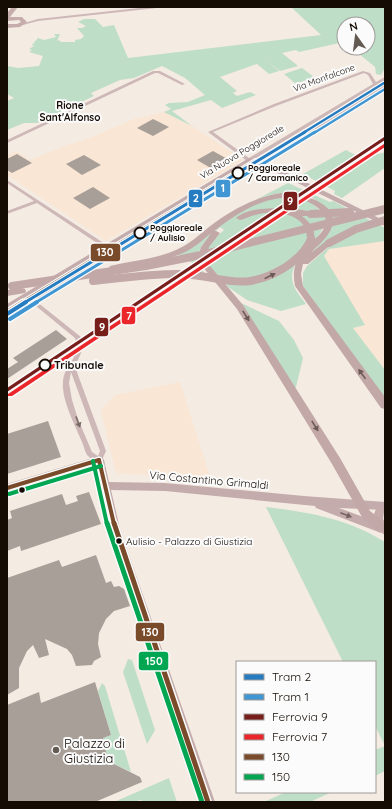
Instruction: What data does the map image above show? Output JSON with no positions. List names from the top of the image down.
{
  "streets": {
    "main road": ["Via Nuova Poggioreale", "Via Costantino Grimaldi"],
    "street": ["Via Monfalcone"]
  },
  "crossings": [
    ["Via Monfalcone", "Via Nuova Poggioreale"]
  ],
  "districts": ["Rione Sant'Alfonso"],
  "places": [
    "Poggioreale / Caramanico",
    "Poggioreale / Aulisio",
    "Tribunale",
    "Aulisio - Palazzo di Giustizia",
    "Palazzo di Giustizia"
  ],
  "lines": [
    "tram line 2",
    "tram line 1",
    "rail line 9",
    "rail line 7",
    "transit line 130",
    "transit line 150"
  ],
  "legend": [
    "Tram 2",
    "Tram 1",
    "Ferrovia 9",
    "Ferrovia 7",
    "130",
    "150"
  ],
  "north": "top"
}
